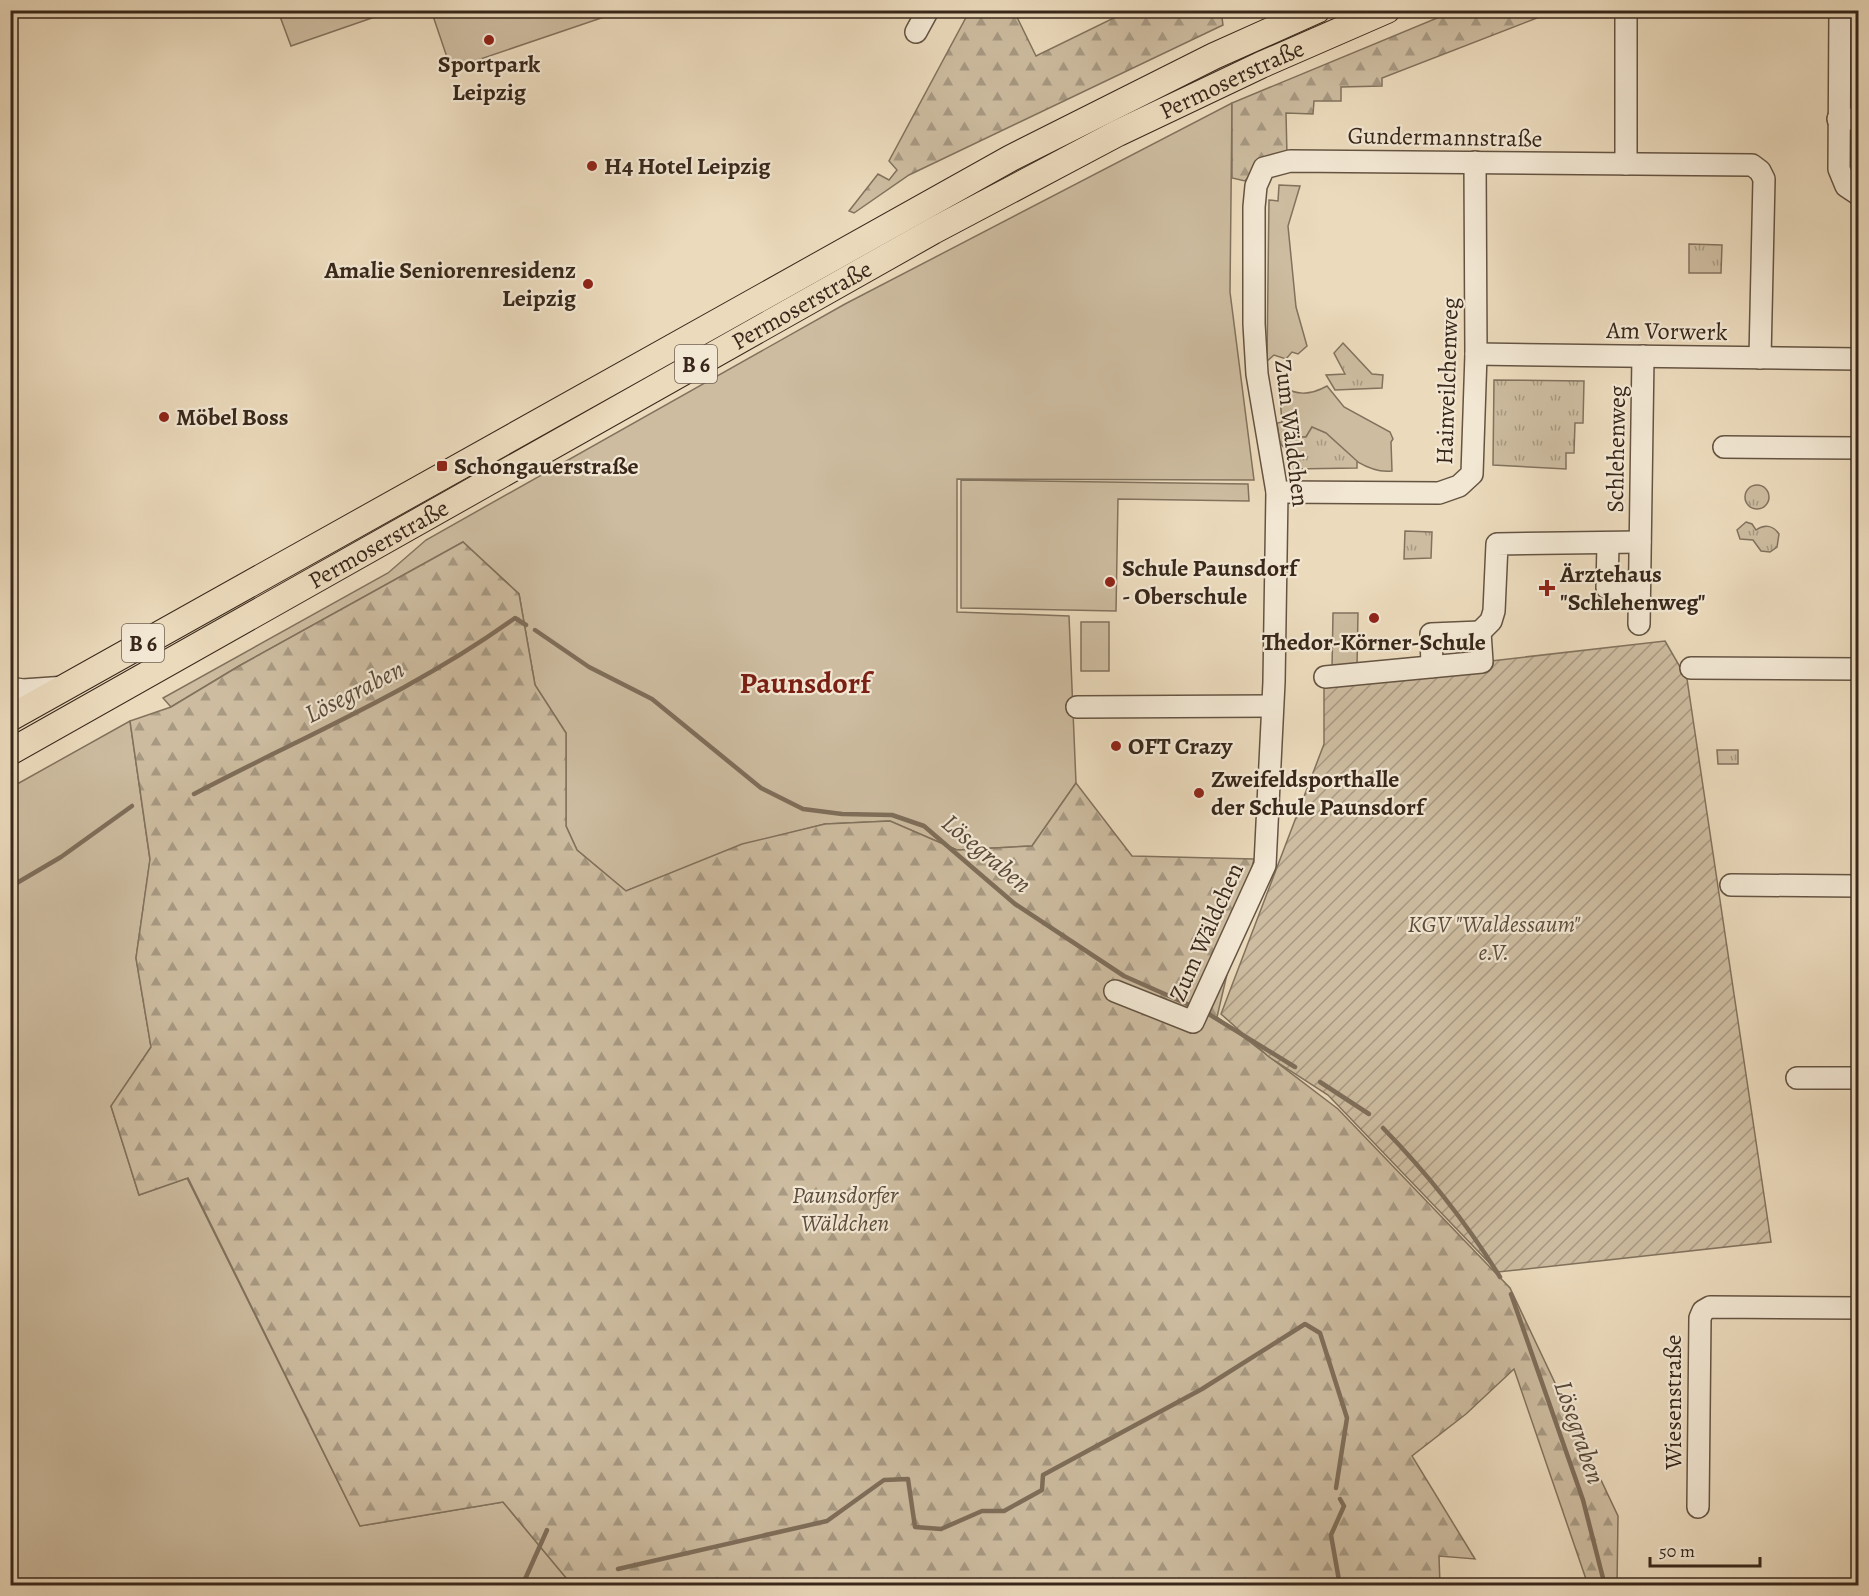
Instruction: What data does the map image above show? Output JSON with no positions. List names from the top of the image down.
{
  "streets": {
    "main road": ["Permoserstraße", "B 6"],
    "street": [
      "Gundermannstraße",
      "Am Vorwerk",
      "Hainveilchenweg",
      "Zum Wäldchen",
      "Schlehenweg",
      "Wiesenstraße"
    ]
  },
  "crossings": [
    ["Gundermannstraße", "Am Vorwerk"],
    ["Gundermannstraße", "Hainveilchenweg"],
    ["Gundermannstraße", "Zum Wäldchen"],
    ["Am Vorwerk", "Hainveilchenweg"],
    ["Am Vorwerk", "Schlehenweg"],
    ["Hainveilchenweg", "Zum Wäldchen"]
  ],
  "districts": ["Paunsdorf"],
  "water": ["Lösegraben"],
  "parks": ["KGV \"Waldessaum\" e.V.", "Paunsdorfer Wäldchen"],
  "places": {
    "other": [
      "Sportpark Leipzig",
      "H4 Hotel Leipzig",
      "Amalie Seniorenresidenz Leipzig",
      "Möbel Boss",
      "Schule Paunsdorf - Oberschule",
      "Thedor-Körner-Schule",
      "OFT Crazy",
      "Zweifeldsporthalle der Schule Paunsdorf"
    ],
    "transit": ["Schongauerstraße"],
    "health": ["Ärztehaus \"Schlehenweg\""]
  },
  "scale_bar": "50 m"
}
